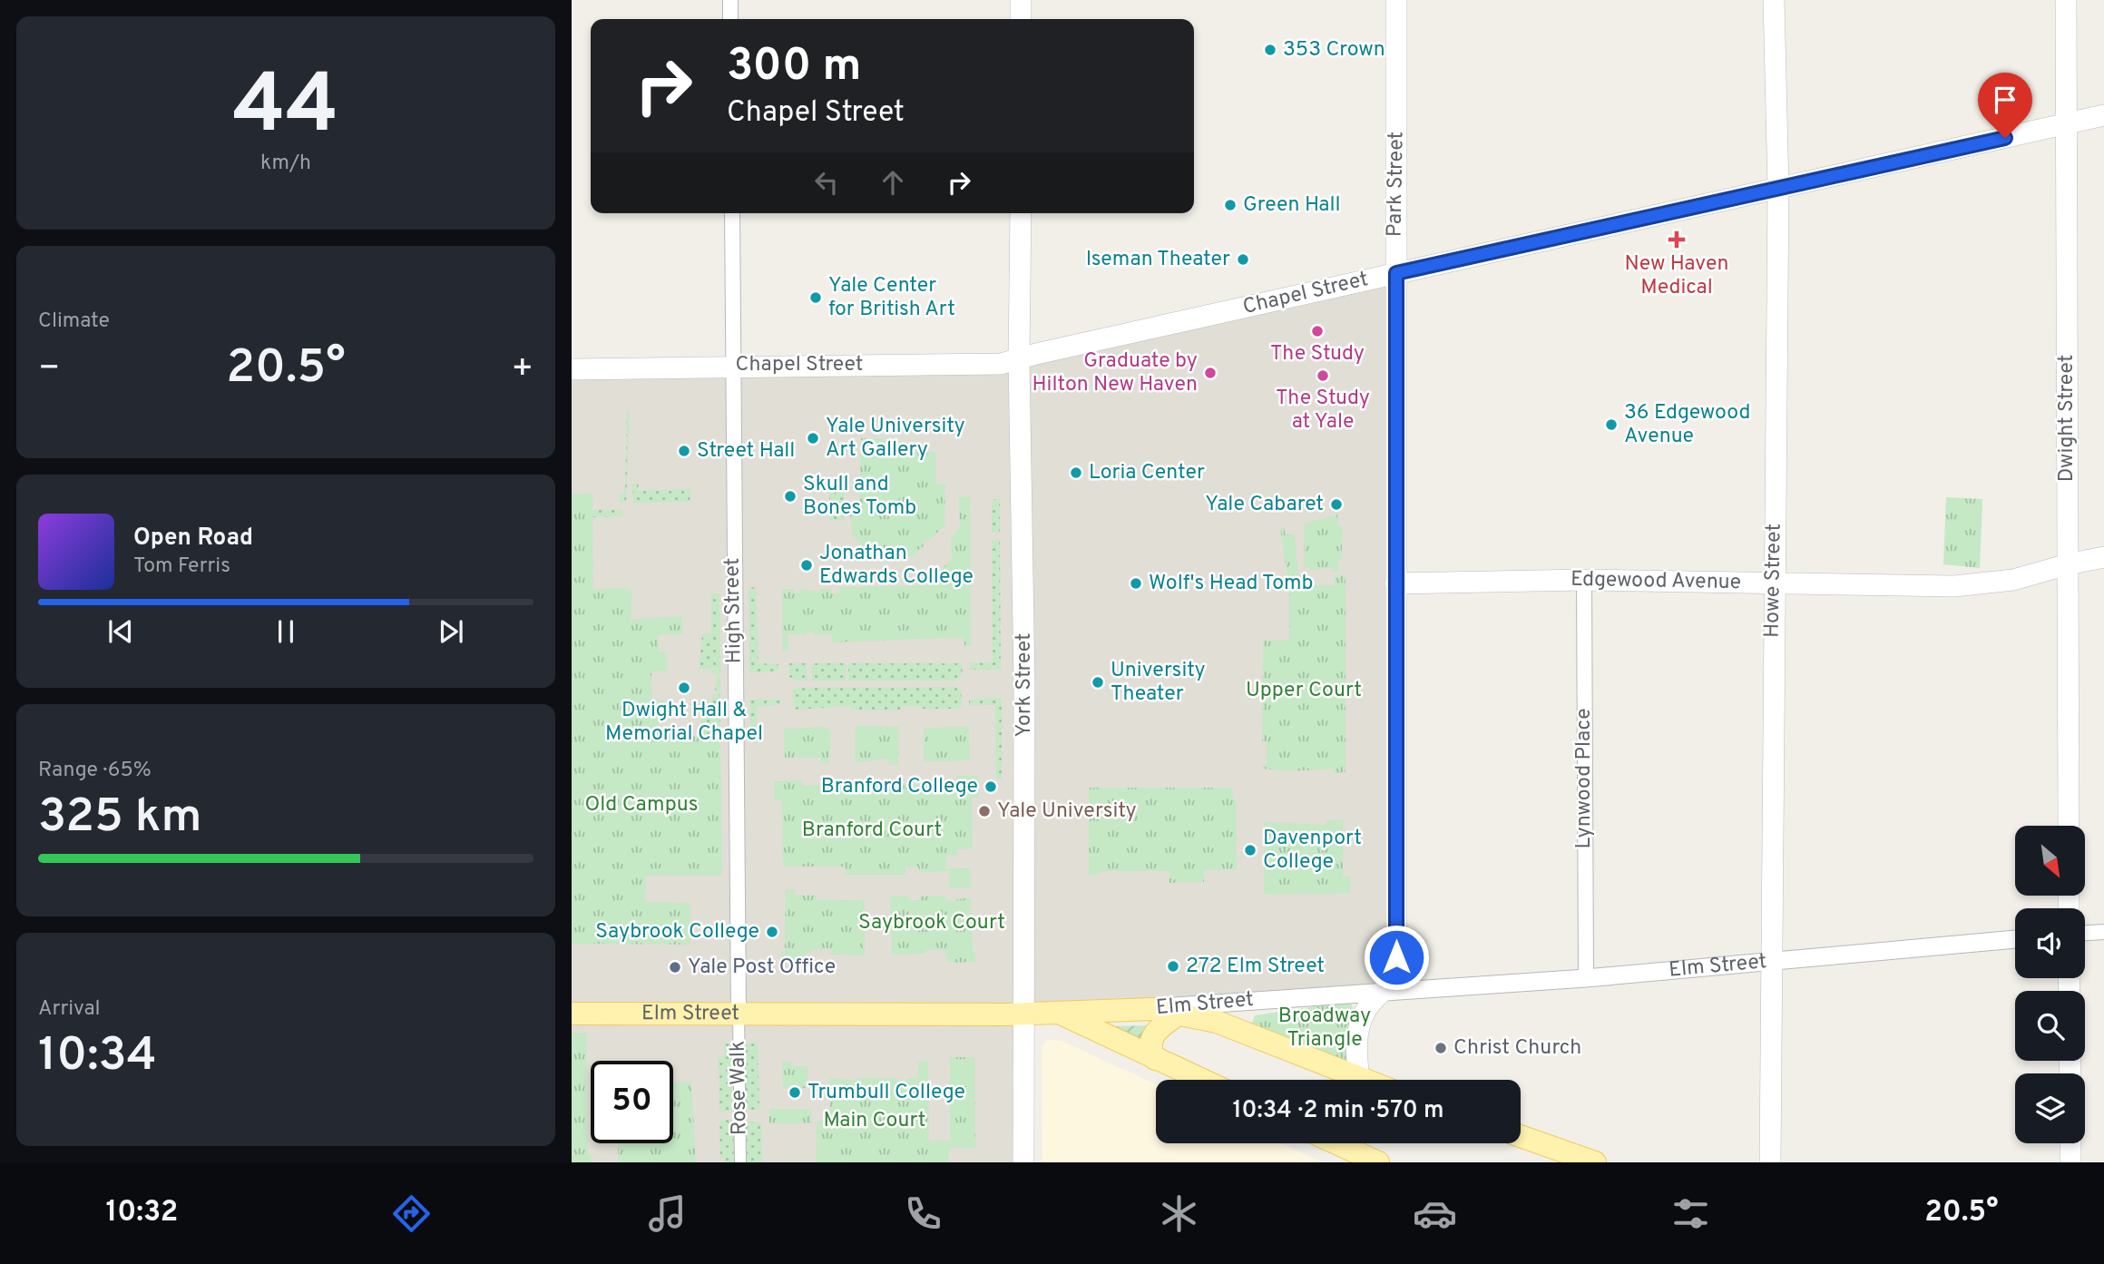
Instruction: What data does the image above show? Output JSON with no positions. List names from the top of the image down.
{
  "streets": {
    "main road": [
      "Park Street",
      "Chapel Street",
      "Dwight Street",
      "Howe Street",
      "Edgewood Avenue",
      "York Street",
      "Elm Street"
    ],
    "street": ["High Street", "Lynwood Place", "Rose Walk"]
  },
  "crossings": [
    ["Park Street", "Chapel Street"],
    ["Park Street", "Edgewood Avenue"],
    ["Park Street", "Elm Street"],
    ["Chapel Street", "Dwight Street"],
    ["Chapel Street", "Howe Street"],
    ["Chapel Street", "High Street"],
    ["Chapel Street", "York Street"],
    ["Dwight Street", "Edgewood Avenue"],
    ["Howe Street", "Edgewood Avenue"],
    ["Howe Street", "Elm Street"],
    ["Edgewood Avenue", "Lynwood Place"],
    ["High Street", "Elm Street"],
    ["High Street", "Rose Walk"],
    ["York Street", "Elm Street"],
    ["Lynwood Place", "Elm Street"],
    ["Elm Street", "Rose Walk"]
  ],
  "parks": [
    "Upper Court",
    "Old Campus",
    "Branford Court",
    "Saybrook Court",
    "Broadway Triangle",
    "Main Court"
  ],
  "places": {
    "other": [
      "353 Crown",
      "Green Hall",
      "Iseman Theater",
      "Yale Center for British Art",
      "The Study",
      "Graduate by Hilton New Haven",
      "The Study at Yale",
      "36 Edgewood Avenue",
      "Yale University Art Gallery",
      "Street Hall",
      "Loria Center",
      "Skull and Bones Tomb",
      "Yale Cabaret",
      "Jonathan Edwards College",
      "Wolf's Head Tomb",
      "University Theater",
      "Dwight Hall & Memorial Chapel",
      "Branford College",
      "Yale University",
      "Davenport College",
      "Saybrook College",
      "272 Elm Street",
      "Yale Post Office",
      "Christ Church",
      "Trumbull College"
    ],
    "health": ["New Haven Medical"]
  },
  "north": "bottom right",
  "page": {
    "tile": [
      ["44", "km/h"],
      "Climate",
      ["Range · 65%", "325 km"],
      ["Arrival", "10:34"]
    ],
    "turn": ["300 m", "Chapel Street"],
    "heat": ["−", "20.5°", "+"],
    "song": ["Open Road", "Tom Ferris"],
    "limit": "50",
    "trip": "10:34 · 2 min · 570 m",
    "tabs": ["10:32", "20.5°"]
  }
}
